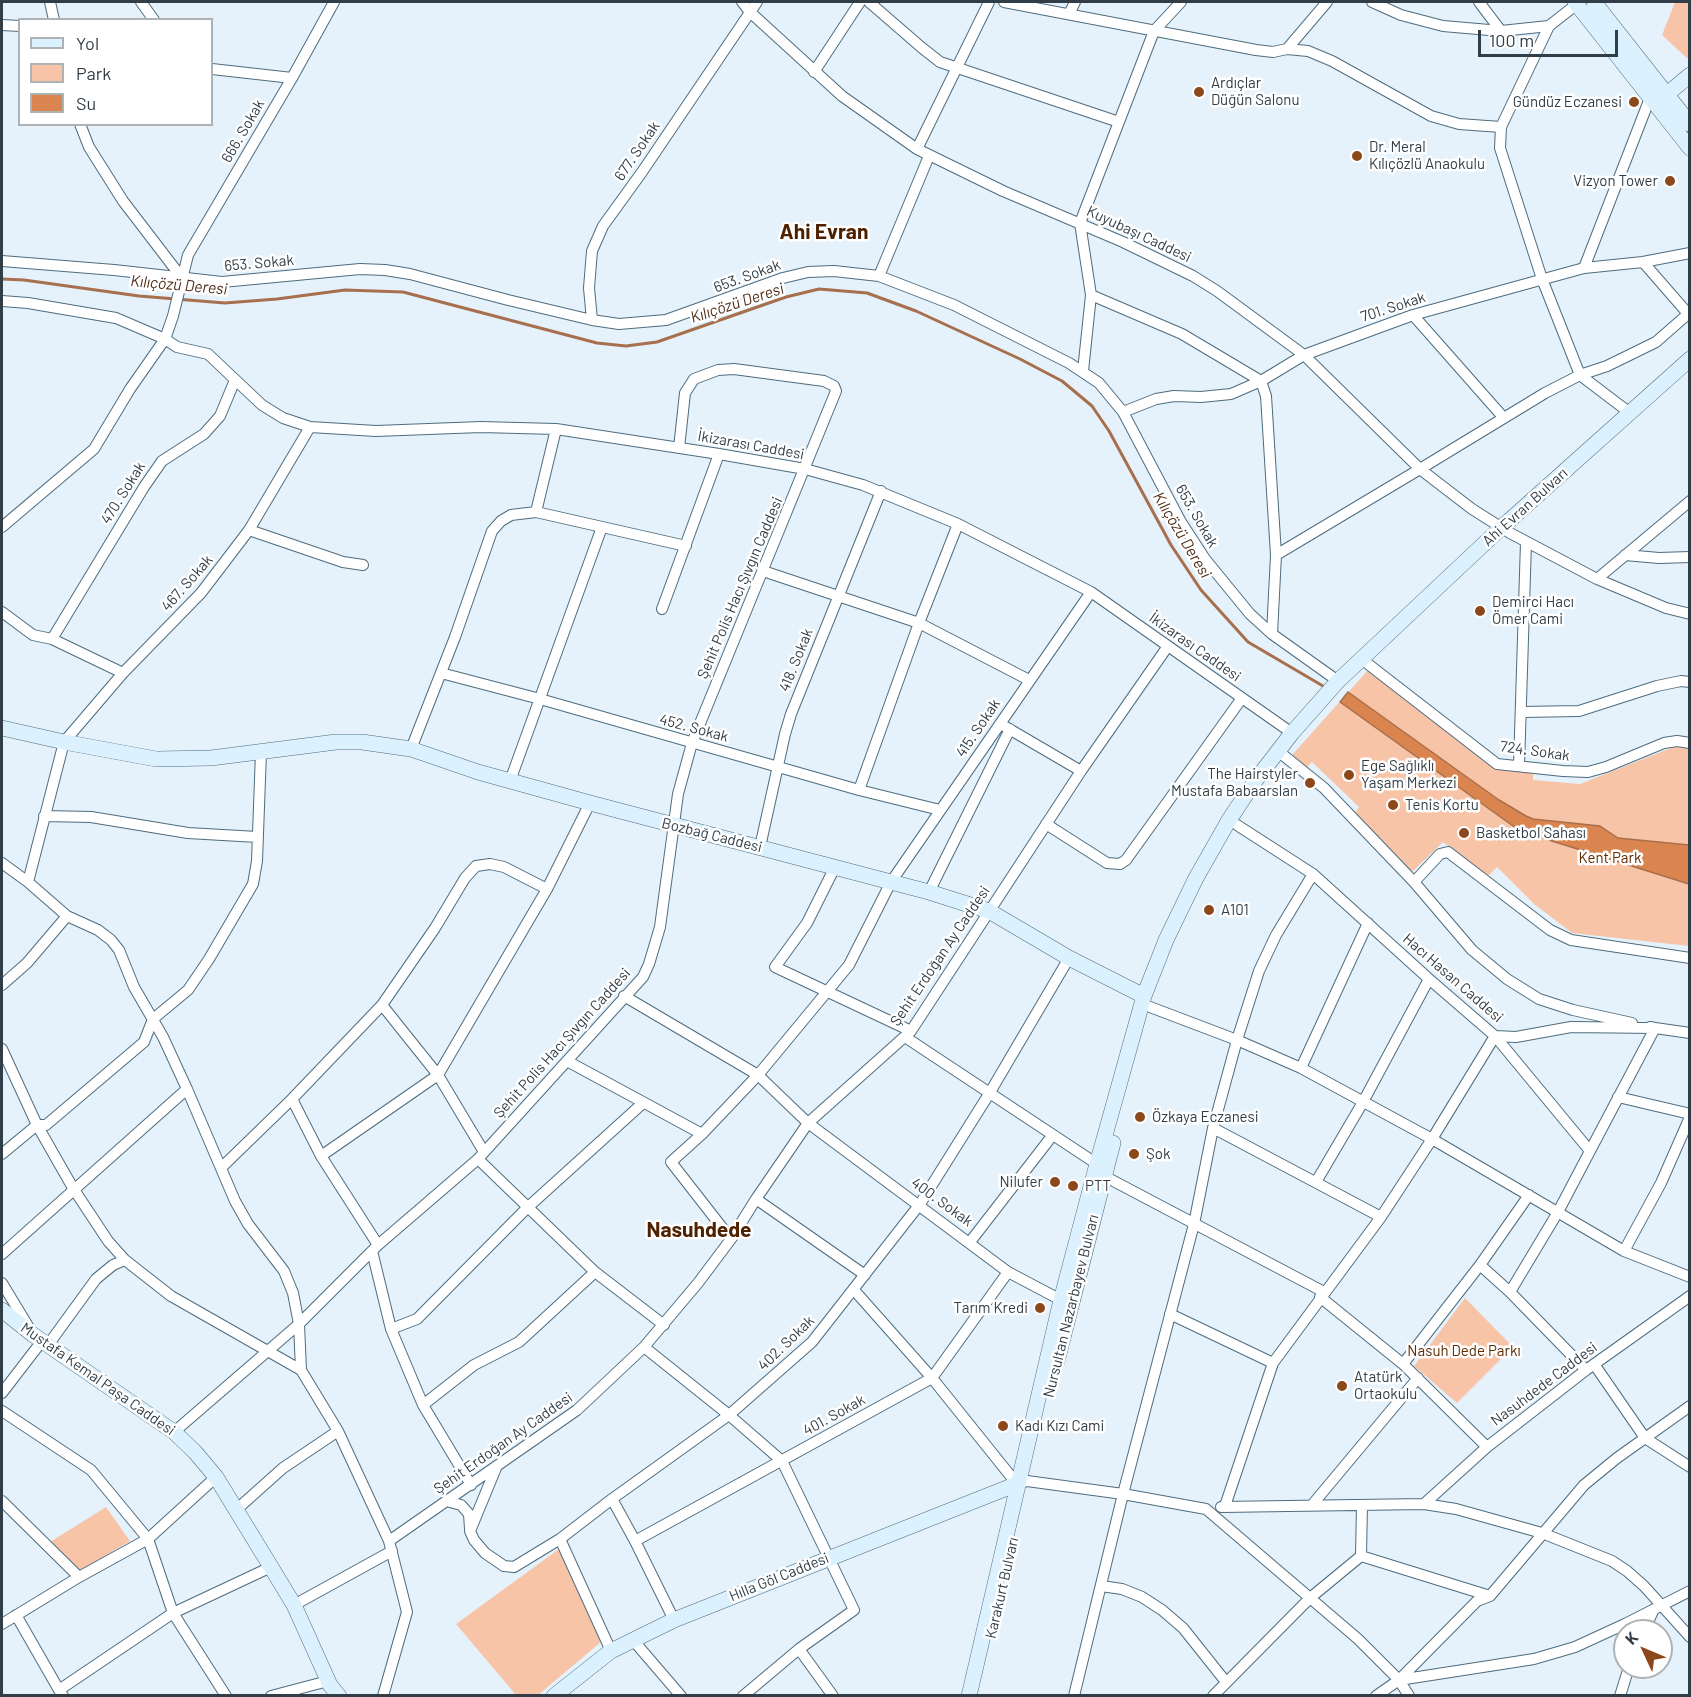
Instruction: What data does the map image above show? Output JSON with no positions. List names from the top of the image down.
{
  "streets": {
    "main road": [
      "Ahi Evran Bulvarı",
      "Bozbağ Caddesi",
      "Nursultan Nazarbayev Bulvarı",
      "Mustafa Kemal Paşa Caddesi",
      "Hılla Göl Caddesi",
      "Karakurt Bulvarı"
    ],
    "street": [
      "666. Sokak",
      "677. Sokak",
      "Kuyubaşı Caddesi",
      "653. Sokak",
      "701. Sokak",
      "İkizarası Caddesi",
      "470. Sokak",
      "467. Sokak",
      "Şehit Polis Hacı Şıvgın Caddesi",
      "418. Sokak",
      "452. Sokak",
      "415. Sokak",
      "724. Sokak",
      "Şehit Erdoğan Ay Caddesi",
      "Hacı Hasan Caddesi",
      "400. Sokak",
      "402. Sokak",
      "Nasuhdede Caddesi",
      "401. Sokak"
    ]
  },
  "crossings": [
    ["666. Sokak", "653. Sokak"],
    ["666. Sokak", "İkizarası Caddesi"],
    ["677. Sokak", "Kuyubaşı Caddesi"],
    ["677. Sokak", "653. Sokak"],
    ["Kuyubaşı Caddesi", "701. Sokak"],
    ["Kuyubaşı Caddesi", "Ahi Evran Bulvarı"],
    ["653. Sokak", "701. Sokak"],
    ["653. Sokak", "Nursultan Nazarbayev Bulvarı"],
    ["İkizarası Caddesi", "470. Sokak"],
    ["İkizarası Caddesi", "467. Sokak"],
    ["İkizarası Caddesi", "Şehit Polis Hacı Şıvgın Caddesi"],
    ["İkizarası Caddesi", "418. Sokak"],
    ["İkizarası Caddesi", "415. Sokak"],
    ["İkizarası Caddesi", "Şehit Erdoğan Ay Caddesi"],
    ["İkizarası Caddesi", "Nursultan Nazarbayev Bulvarı"],
    ["Ahi Evran Bulvarı", "724. Sokak"],
    ["Ahi Evran Bulvarı", "Nursultan Nazarbayev Bulvarı"],
    ["467. Sokak", "Bozbağ Caddesi"],
    ["Şehit Polis Hacı Şıvgın Caddesi", "452. Sokak"],
    ["Şehit Polis Hacı Şıvgın Caddesi", "Bozbağ Caddesi"],
    ["Şehit Polis Hacı Şıvgın Caddesi", "400. Sokak"],
    ["Şehit Polis Hacı Şıvgın Caddesi", "Mustafa Kemal Paşa Caddesi"],
    ["418. Sokak", "452. Sokak"],
    ["418. Sokak", "Bozbağ Caddesi"],
    ["452. Sokak", "415. Sokak"],
    ["415. Sokak", "Bozbağ Caddesi"],
    ["415. Sokak", "Şehit Erdoğan Ay Caddesi"],
    ["415. Sokak", "400. Sokak"],
    ["724. Sokak", "Nursultan Nazarbayev Bulvarı"],
    ["Bozbağ Caddesi", "Şehit Erdoğan Ay Caddesi"],
    ["Bozbağ Caddesi", "Nursultan Nazarbayev Bulvarı"],
    ["Bozbağ Caddesi", "402. Sokak"],
    ["Şehit Erdoğan Ay Caddesi", "400. Sokak"],
    ["Şehit Erdoğan Ay Caddesi", "Mustafa Kemal Paşa Caddesi"],
    ["Hacı Hasan Caddesi", "Nursultan Nazarbayev Bulvarı"],
    ["400. Sokak", "Nursultan Nazarbayev Bulvarı"],
    ["400. Sokak", "402. Sokak"],
    ["400. Sokak", "401. Sokak"],
    ["Nursultan Nazarbayev Bulvarı", "Hılla Göl Caddesi"],
    ["Nursultan Nazarbayev Bulvarı", "Karakurt Bulvarı"],
    ["Hılla Göl Caddesi", "Karakurt Bulvarı"]
  ],
  "districts": ["Ahi Evran", "Nasuhdede"],
  "water": ["Kılıçözü Deresi"],
  "parks": ["Kent Park", "Nasuh Dede Parkı"],
  "places": [
    "Ardıçlar Düğün Salonu",
    "Gündüz Eczanesi",
    "Dr. Meral Kılıçözlü Anaokulu",
    "Vizyon Tower",
    "Demirci Hacı Ömer Cami",
    "Ege Sağlıklı Yaşam Merkezi",
    "The Hairstyler Mustafa Babaarslan",
    "Tenis Kortu",
    "Basketbol Sahası",
    "A101",
    "Özkaya Eczanesi",
    "Şok",
    "Nilufer",
    "PTT",
    "Tarım Kredi",
    "Atatürk Ortaokulu",
    "Kadı Kızı Cami"
  ],
  "legend": ["Yol", "Park", "Su"],
  "scale_bar": "100 m",
  "north": "top left"
}
